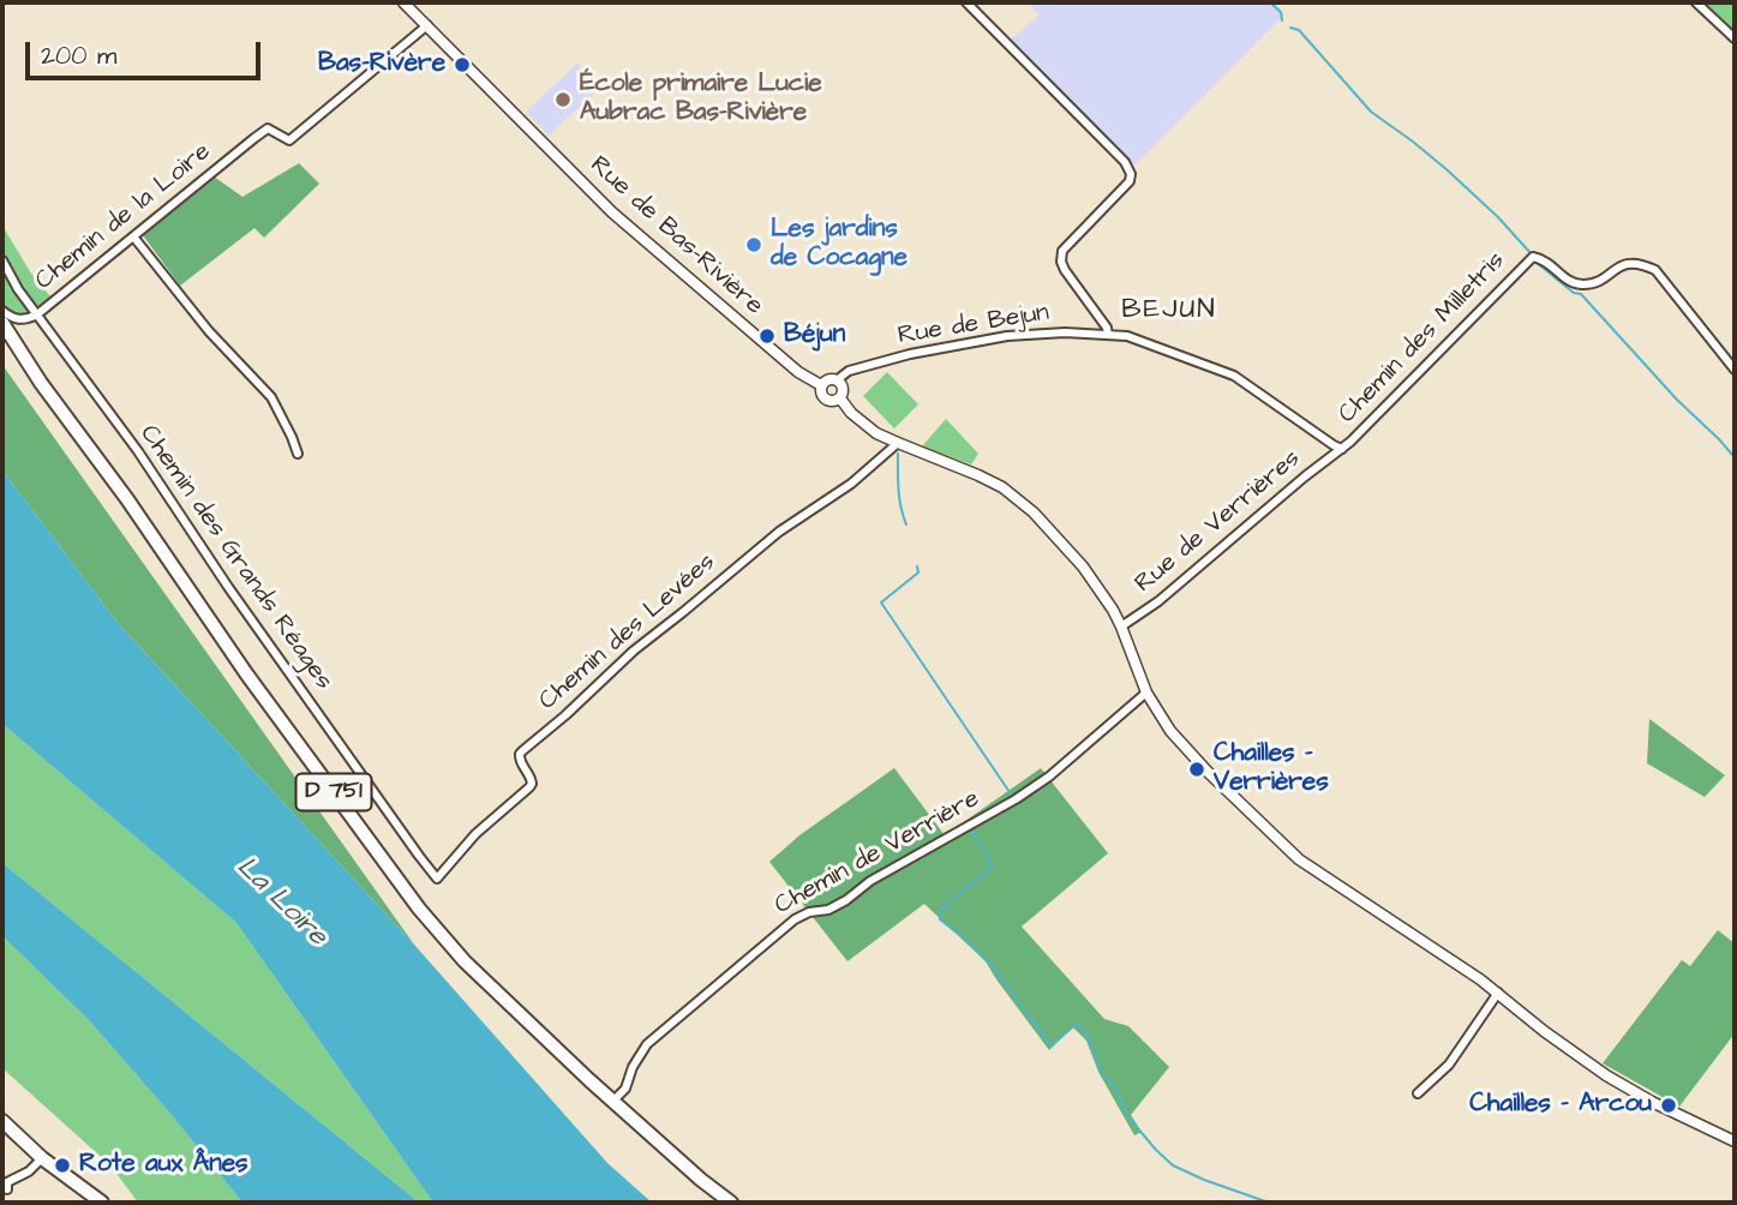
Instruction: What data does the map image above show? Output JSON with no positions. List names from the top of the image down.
{
  "streets": {
    "main road": ["D 751"],
    "street": [
      "Chemin de la Loire",
      "Rue de Bas-Rivière",
      "Rue de Bejun",
      "Chemin des Milletris",
      "Rue de Verrières",
      "Chemin des Grands Réages",
      "Chemin des Levées",
      "Chemin de Verrière"
    ]
  },
  "crossings": [
    ["Chemin de la Loire", "Rue de Bas-Rivière"],
    ["Chemin de la Loire", "Chemin des Grands Réages"],
    ["Rue de Bas-Rivière", "Rue de Bejun"],
    ["Rue de Bejun", "Chemin des Milletris"],
    ["Rue de Bejun", "Rue de Verrières"],
    ["Chemin des Milletris", "Rue de Verrières"],
    ["Chemin des Grands Réages", "Chemin des Levées"],
    ["D 751", "Chemin de Verrière"]
  ],
  "districts": ["BEJUN"],
  "water": ["La Loire"],
  "places": [
    "Bas-Rivère",
    "École primaire Lucie Aubrac Bas-Rivière",
    "Les jardins de Cocagne",
    "Béjun",
    "Chailles - Verrières",
    "Chailles - Arcou",
    "Rote aux Ânes"
  ],
  "scale_bar": "200 m"
}
